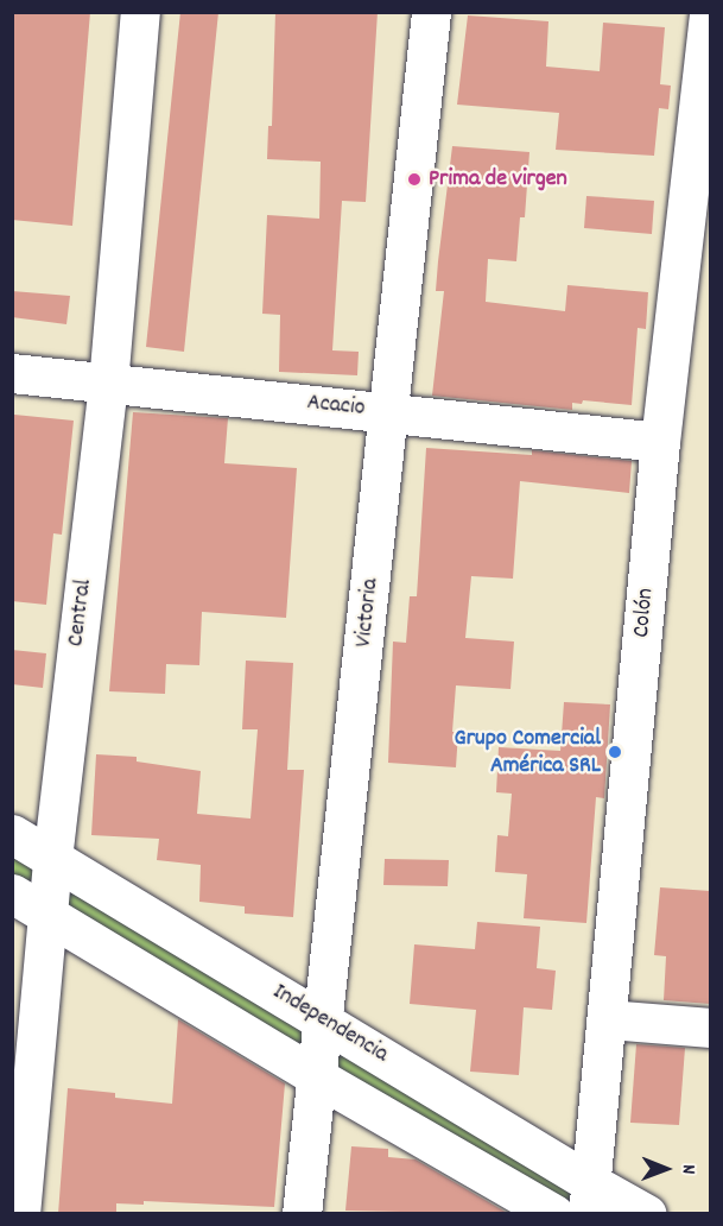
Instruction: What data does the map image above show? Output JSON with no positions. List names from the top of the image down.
{
  "streets": {
    "street": [
      "Acacio",
      "Central",
      "Victoria",
      "Colón",
      "Independencia"
    ]
  },
  "crossings": [
    ["Acacio", "Central"],
    ["Acacio", "Victoria"],
    ["Acacio", "Colón"],
    ["Central", "Independencia"],
    ["Victoria", "Independencia"],
    ["Colón", "Independencia"]
  ],
  "places": ["Prima de virgen", "Grupo Comercial América SRL"],
  "north": "right"
}
